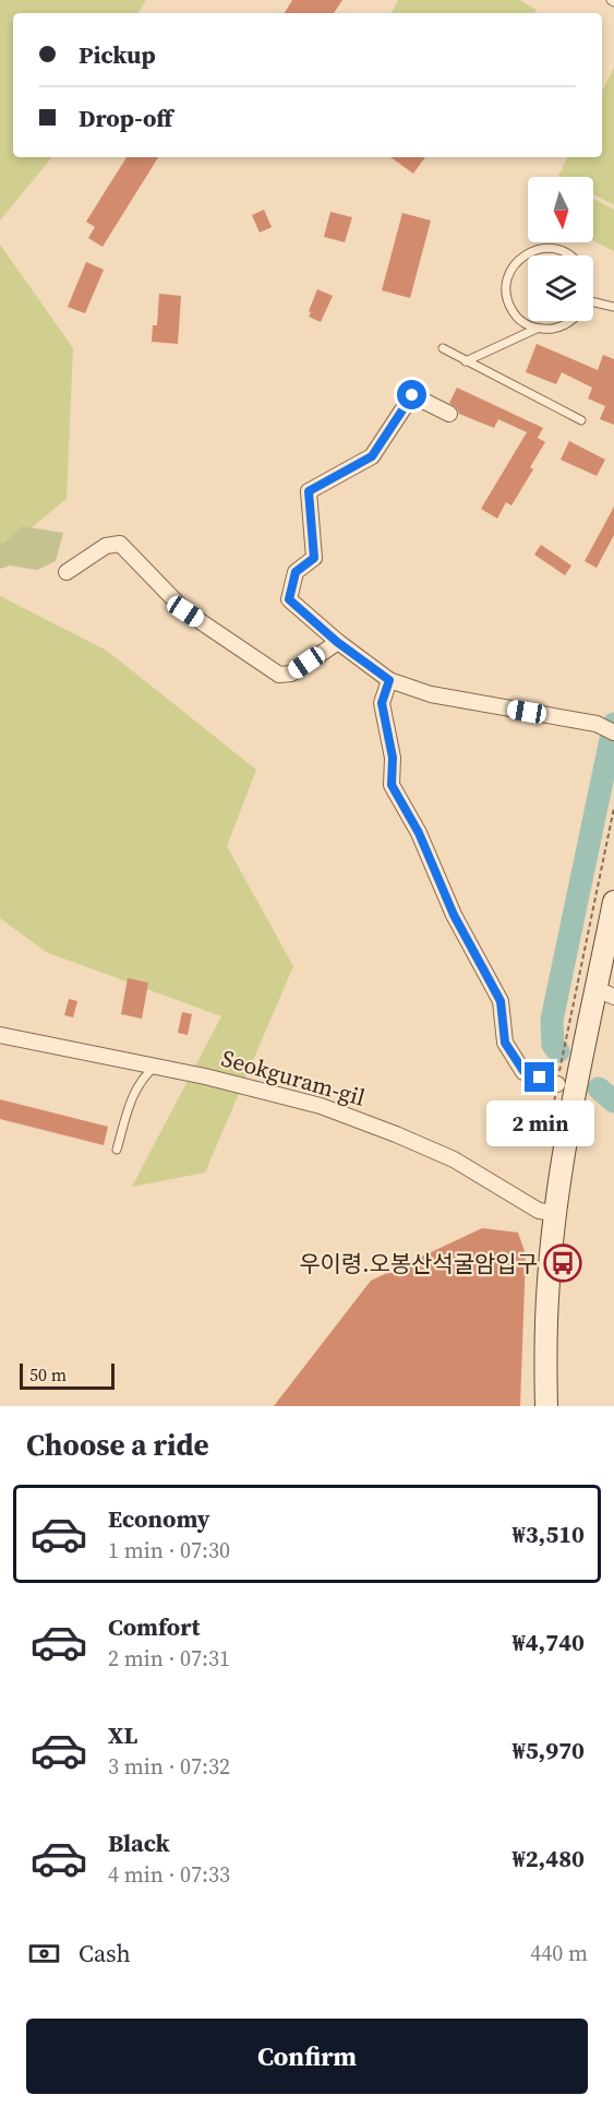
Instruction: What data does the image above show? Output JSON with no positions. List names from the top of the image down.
{
  "streets": {
    "street": ["Seokguram-gil"]
  },
  "places": {
    "bus stop": ["우이령.오봉산석굴암입구"]
  },
  "scale_bar": "50 m",
  "north": "bottom",
  "page": {
    "banner": ["Pickup", "Drop-off"],
    "bubble": "2 min",
    "scale": "50 m",
    "heading": "Choose a ride",
    "list": [
      {
        "name": "Economy",
        "note": "1 min · 07:30",
        "value": "₩3,510"
      },
      {
        "name": "Comfort",
        "note": "2 min · 07:31",
        "value": "₩4,740"
      },
      {
        "name": "XL",
        "note": "3 min · 07:32",
        "value": "₩5,970"
      },
      {
        "name": "Black",
        "note": "4 min · 07:33",
        "value": "₩2,480"
      }
    ],
    "pay": ["Cash", "440 m"],
    "buttons": "Confirm"
  }
}
